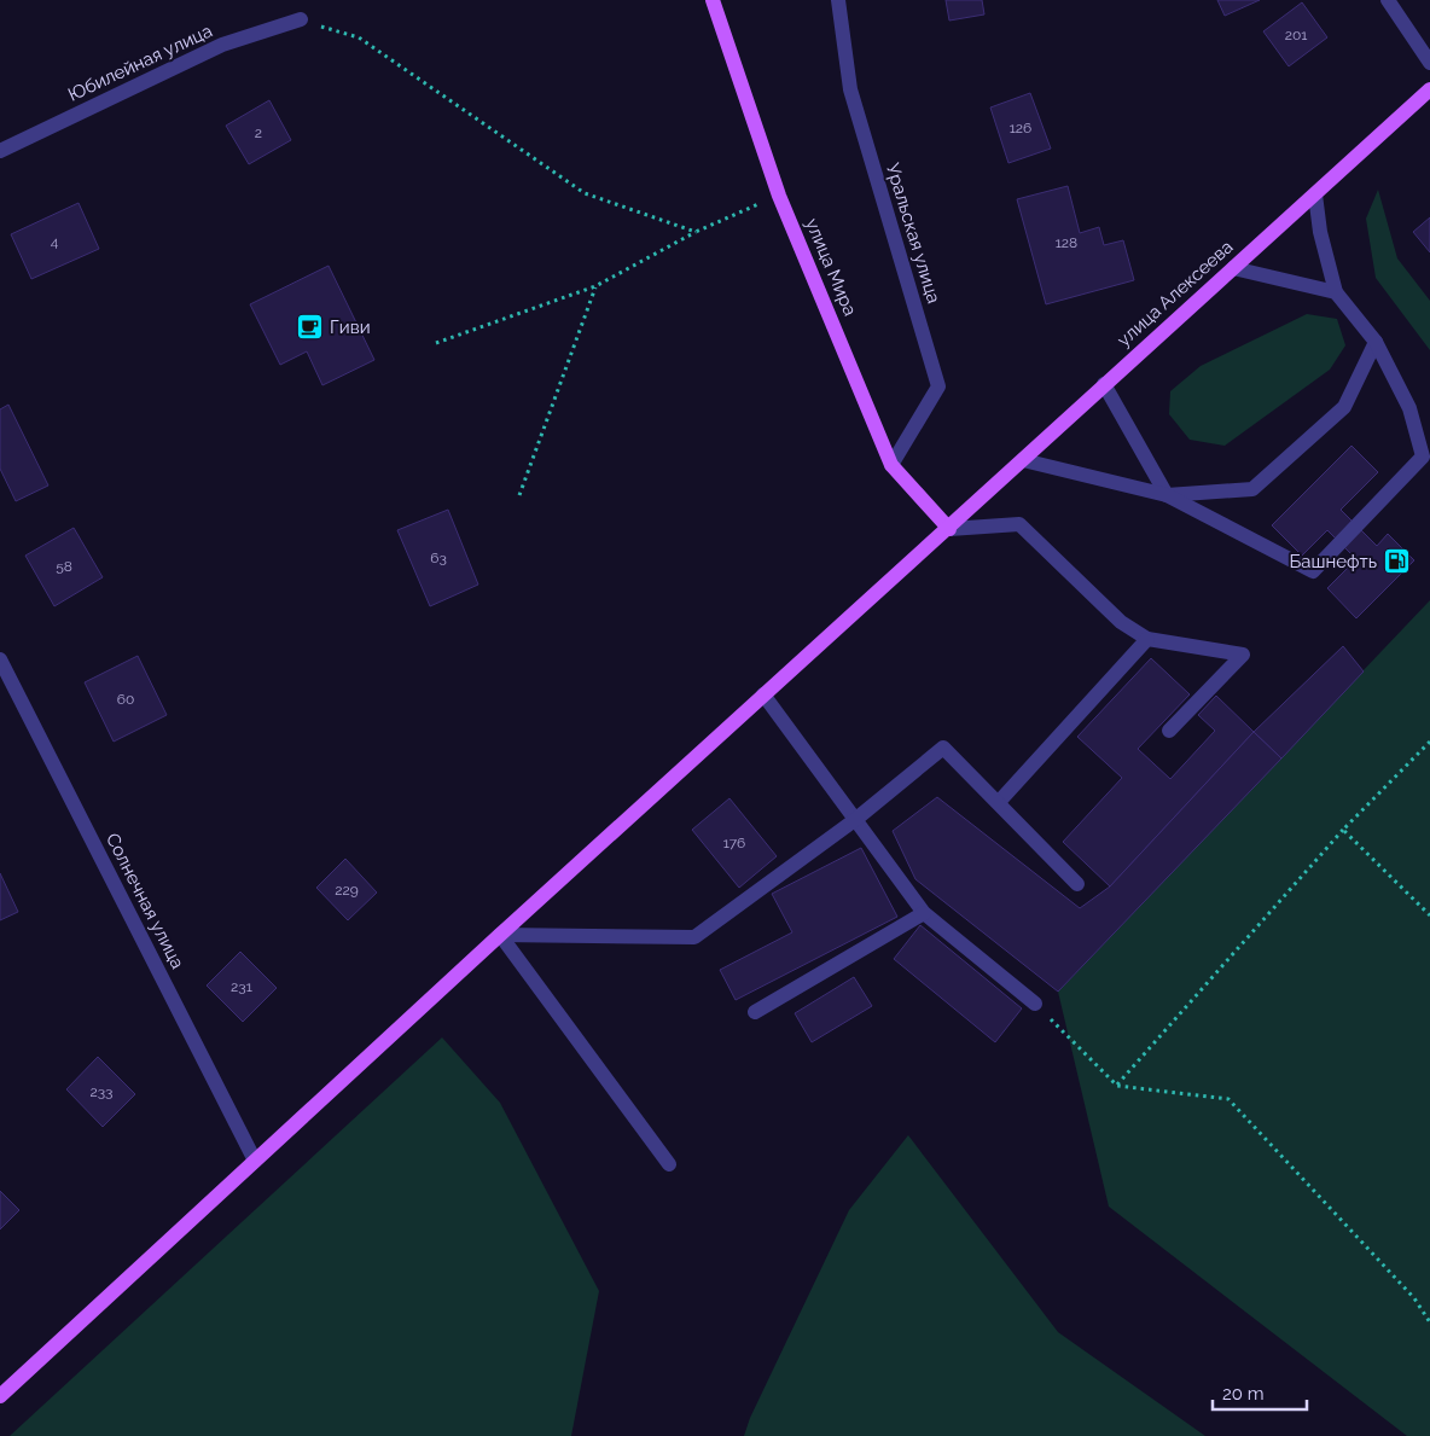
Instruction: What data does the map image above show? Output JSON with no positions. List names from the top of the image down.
{
  "streets": {
    "main road": ["улица Мира", "улица Алексеева"],
    "street": ["Юбилейная улица", "Уральская улица", "Солнечная улица"]
  },
  "crossings": [
    ["Уральская улица", "улица Мира"],
    ["улица Мира", "улица Алексеева"],
    ["улица Алексеева", "Солнечная улица"]
  ],
  "places": {
    "cafe": ["Гиви"],
    "fuel station": ["Башнефть"]
  },
  "house_numbers": [
    "201",
    "126",
    "2",
    "4",
    "128",
    "63",
    "58",
    "60",
    "176",
    "229",
    "231",
    "233"
  ],
  "scale_bar": "20 m"
}
